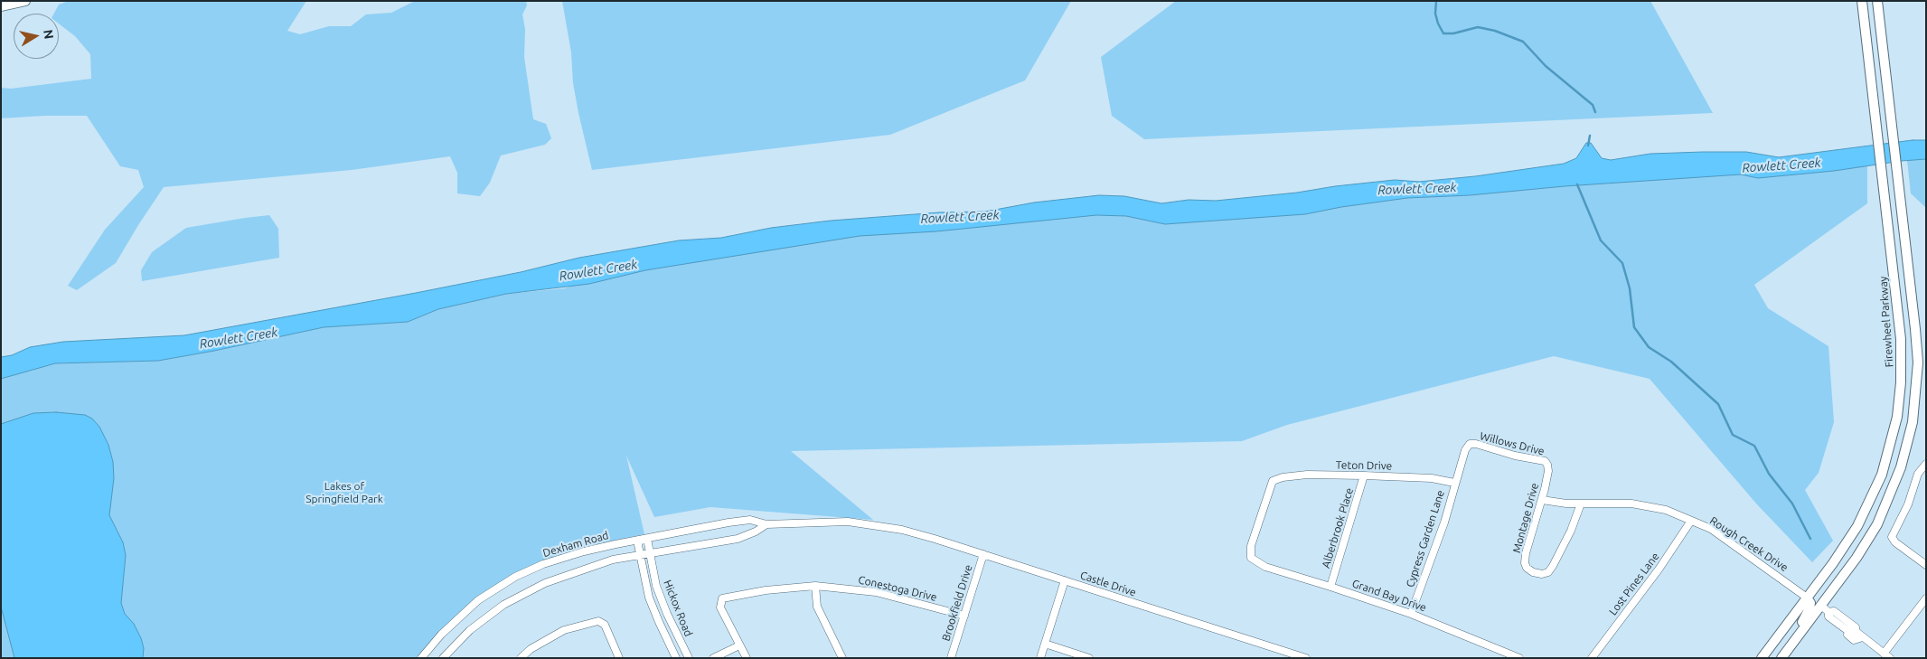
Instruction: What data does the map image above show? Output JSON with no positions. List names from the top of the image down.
{
  "streets": {
    "main road": ["Firewheel Parkway"],
    "street": [
      "Willows Drive",
      "Teton Drive",
      "Montage Drive",
      "Alberbrook Place",
      "Cypress Garden Lane",
      "Dexham Road",
      "Rough Creek Drive",
      "Castle Drive",
      "Lost Pines Lane",
      "Conestoga Drive",
      "Grand Bay Drive",
      "Brookfield Drive",
      "Hickox Road"
    ]
  },
  "crossings": [
    ["Firewheel Parkway", "Rough Creek Drive"],
    ["Willows Drive", "Montage Drive"],
    ["Willows Drive", "Cypress Garden Lane"],
    ["Teton Drive", "Alberbrook Place"],
    ["Teton Drive", "Cypress Garden Lane"],
    ["Teton Drive", "Grand Bay Drive"],
    ["Montage Drive", "Rough Creek Drive"],
    ["Alberbrook Place", "Grand Bay Drive"],
    ["Cypress Garden Lane", "Grand Bay Drive"],
    ["Dexham Road", "Castle Drive"],
    ["Dexham Road", "Hickox Road"],
    ["Rough Creek Drive", "Lost Pines Lane"],
    ["Castle Drive", "Brookfield Drive"],
    ["Conestoga Drive", "Brookfield Drive"]
  ],
  "water": ["Rowlett Creek"],
  "parks": ["Lakes of Springfield Park"],
  "north": "right"
}
